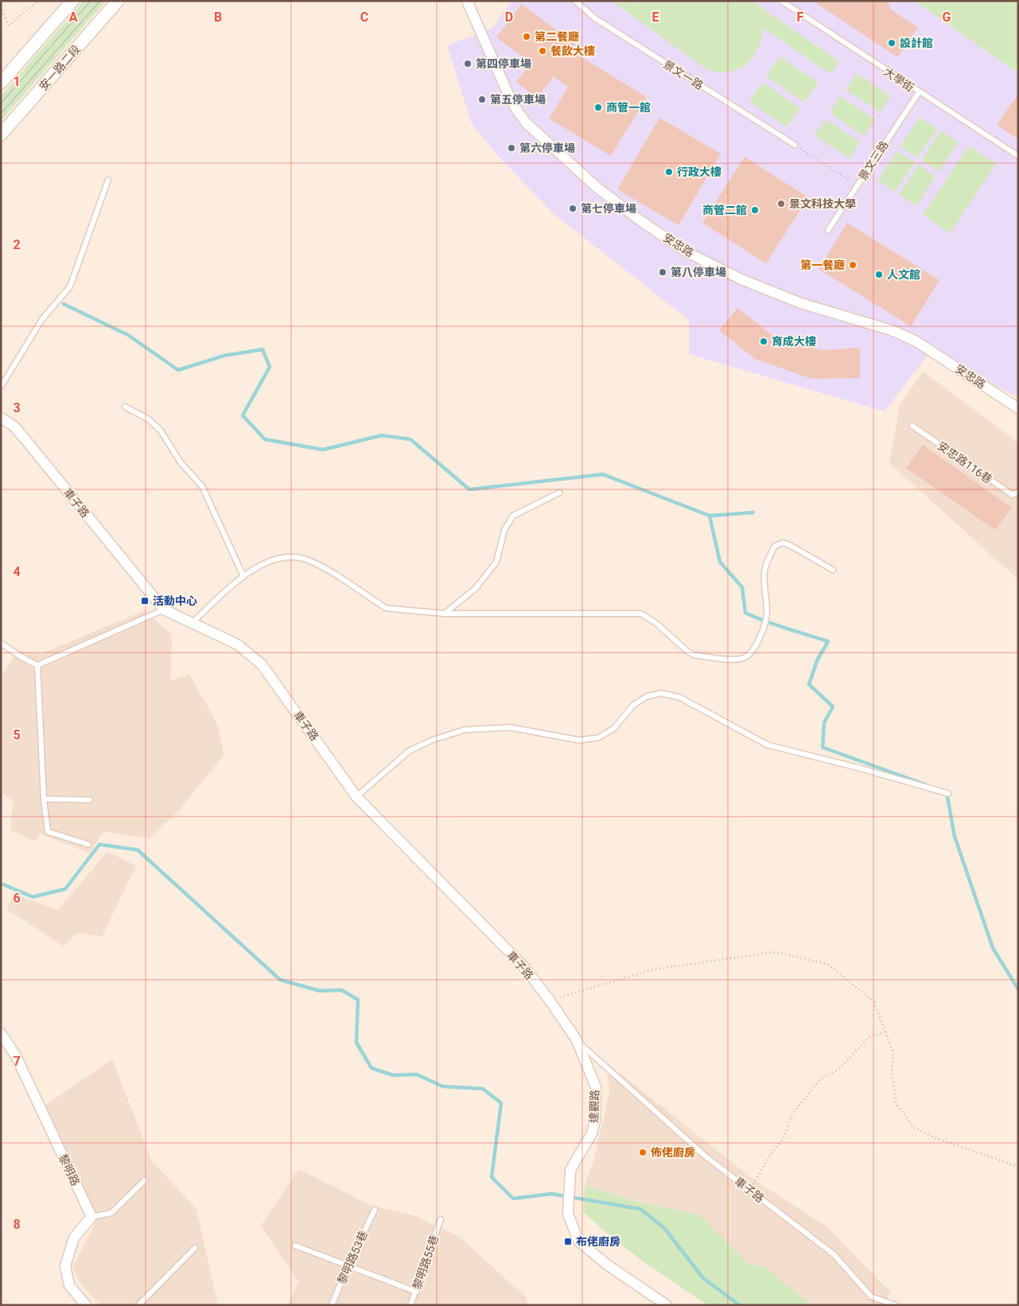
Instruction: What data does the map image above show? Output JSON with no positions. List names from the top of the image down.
{
  "streets": {
    "street": [
      "安一路二段",
      "安忠路",
      "車子路",
      "達觀路",
      "黎明路"
    ],
    "lane": [
      "景文一路",
      "大學街",
      "景文三路",
      "安忠路116巷",
      "黎明路53巷",
      "黎明路55巷"
    ]
  },
  "crossings": [
    ["大學街", "景文三路"],
    ["車子路", "達觀路"]
  ],
  "places": {
    "other": [
      "第二餐廳",
      "設計館",
      "餐飲大樓",
      "第四停車場",
      "第五停車場",
      "商管一館",
      "第六停車場",
      "行政大樓",
      "景文科技大學",
      "第七停車場",
      "商管二館",
      "第一餐廳",
      "第八停車場",
      "人文館",
      "育成大樓",
      "佈佬廚房"
    ],
    "transit": ["活動中心", "布佬廚房"]
  },
  "grid": {
    "columns": [
      "A",
      "B",
      "C",
      "D",
      "E",
      "F",
      "G"
    ],
    "rows": [
      "1",
      "2",
      "3",
      "4",
      "5",
      "6",
      "7",
      "8"
    ]
  }
}
